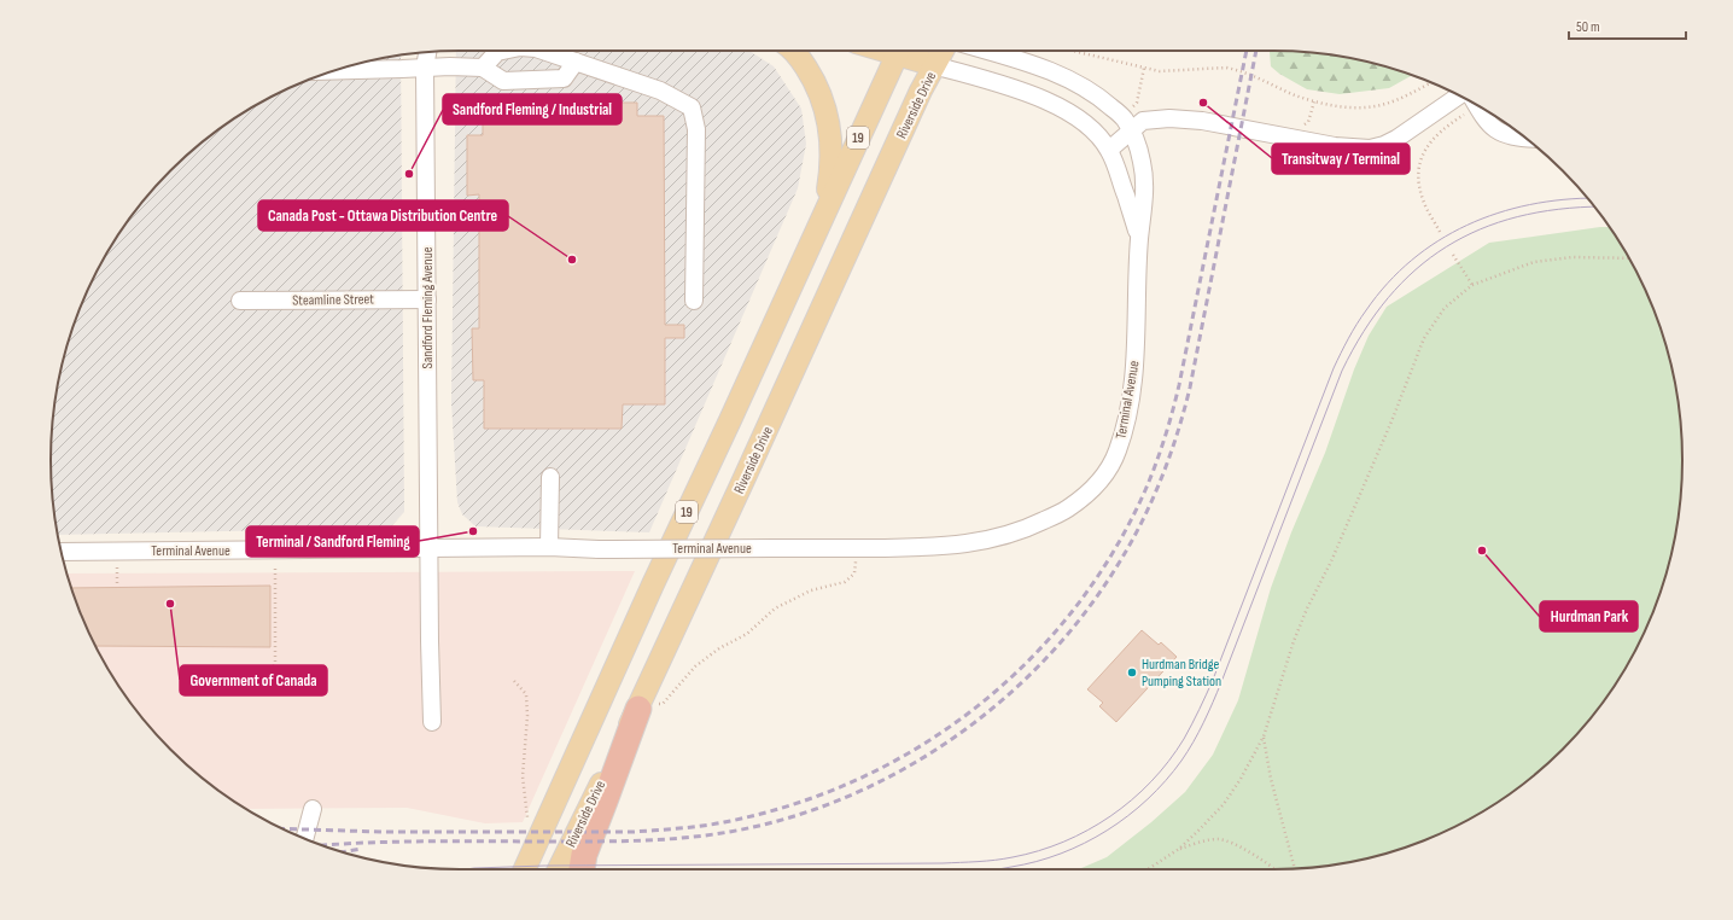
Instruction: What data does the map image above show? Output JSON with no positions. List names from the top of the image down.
{
  "streets": {
    "main road": ["Riverside Drive", "19"],
    "street": ["Steamline Street", "Sandford Fleming Avenue", "Terminal Avenue"]
  },
  "crossings": [
    ["Riverside Drive", "Terminal Avenue"],
    ["Steamline Street", "Sandford Fleming Avenue"],
    ["Sandford Fleming Avenue", "Terminal Avenue"]
  ],
  "places": [
    "Transitway / Terminal",
    "Sandford Fleming / Industrial",
    "Canada Post - Ottawa Distribution Centre",
    "Terminal / Sandford Fleming",
    "Hurdman Park",
    "Government of Canada",
    "Hurdman Bridge Pumping Station"
  ],
  "scale_bar": "50 m"
}
